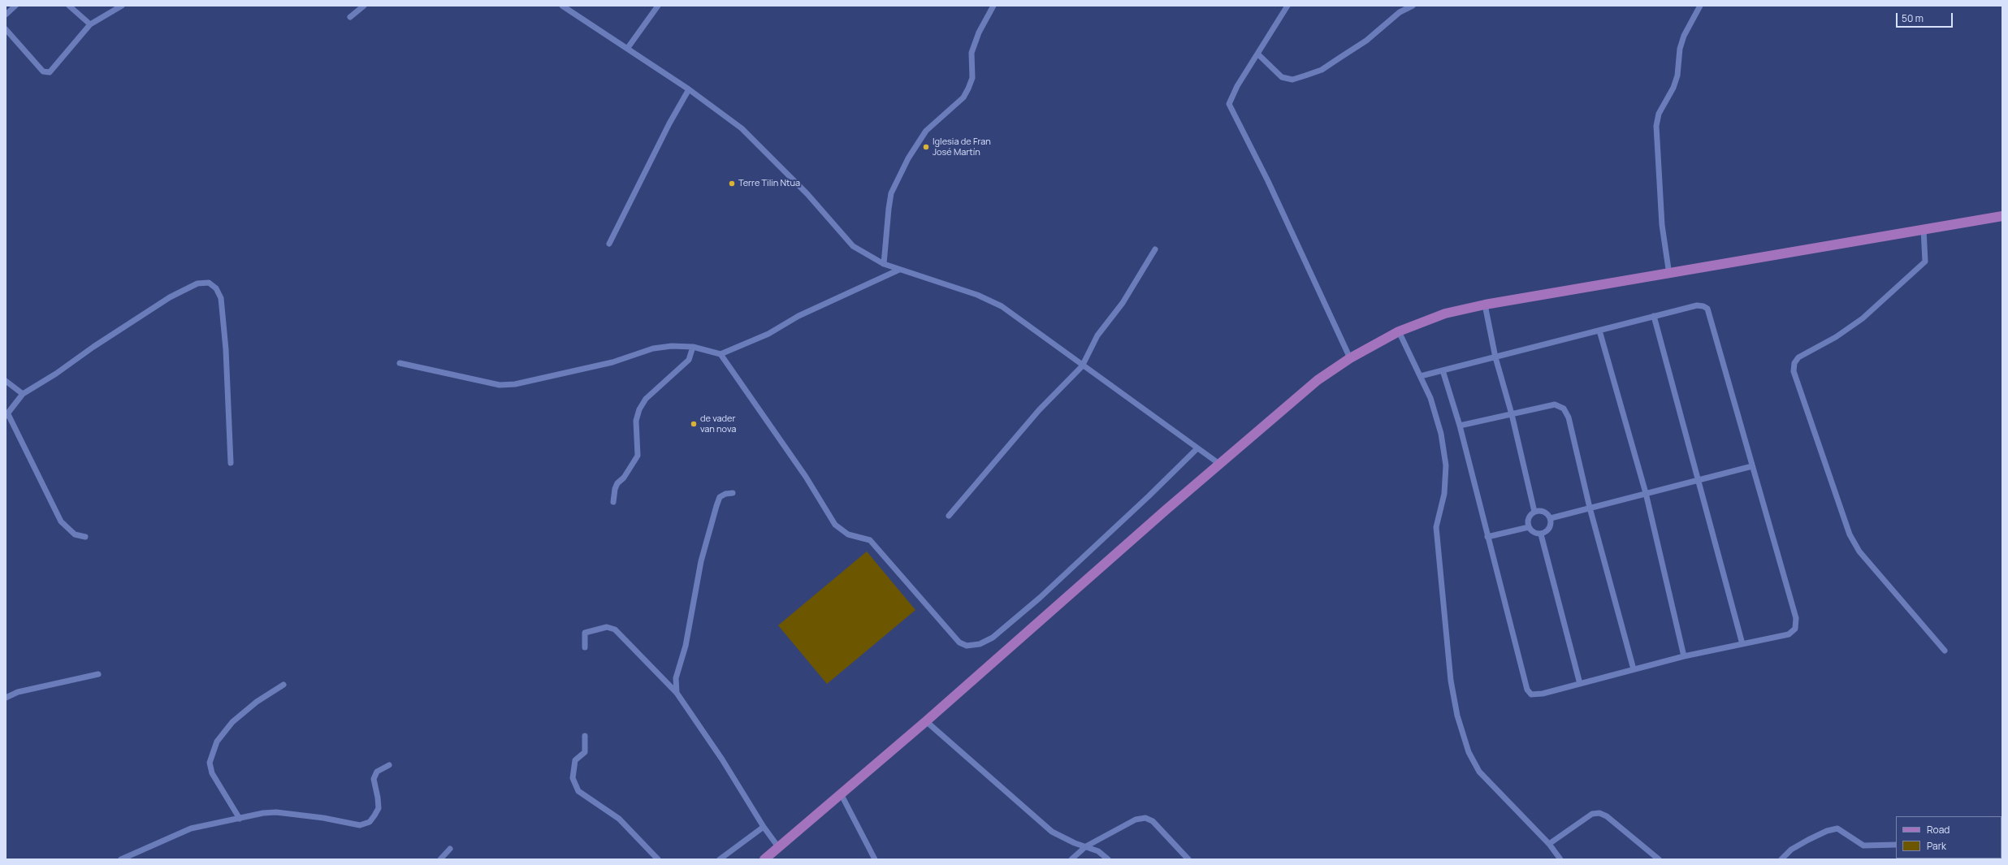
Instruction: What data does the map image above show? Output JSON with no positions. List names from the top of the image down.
{
  "places": ["Iglesia de Fran José Martín", "Terre Tilin Ntua", "de vader van nova"],
  "legend": ["Road", "Park"],
  "scale_bar": "50 m"
}
